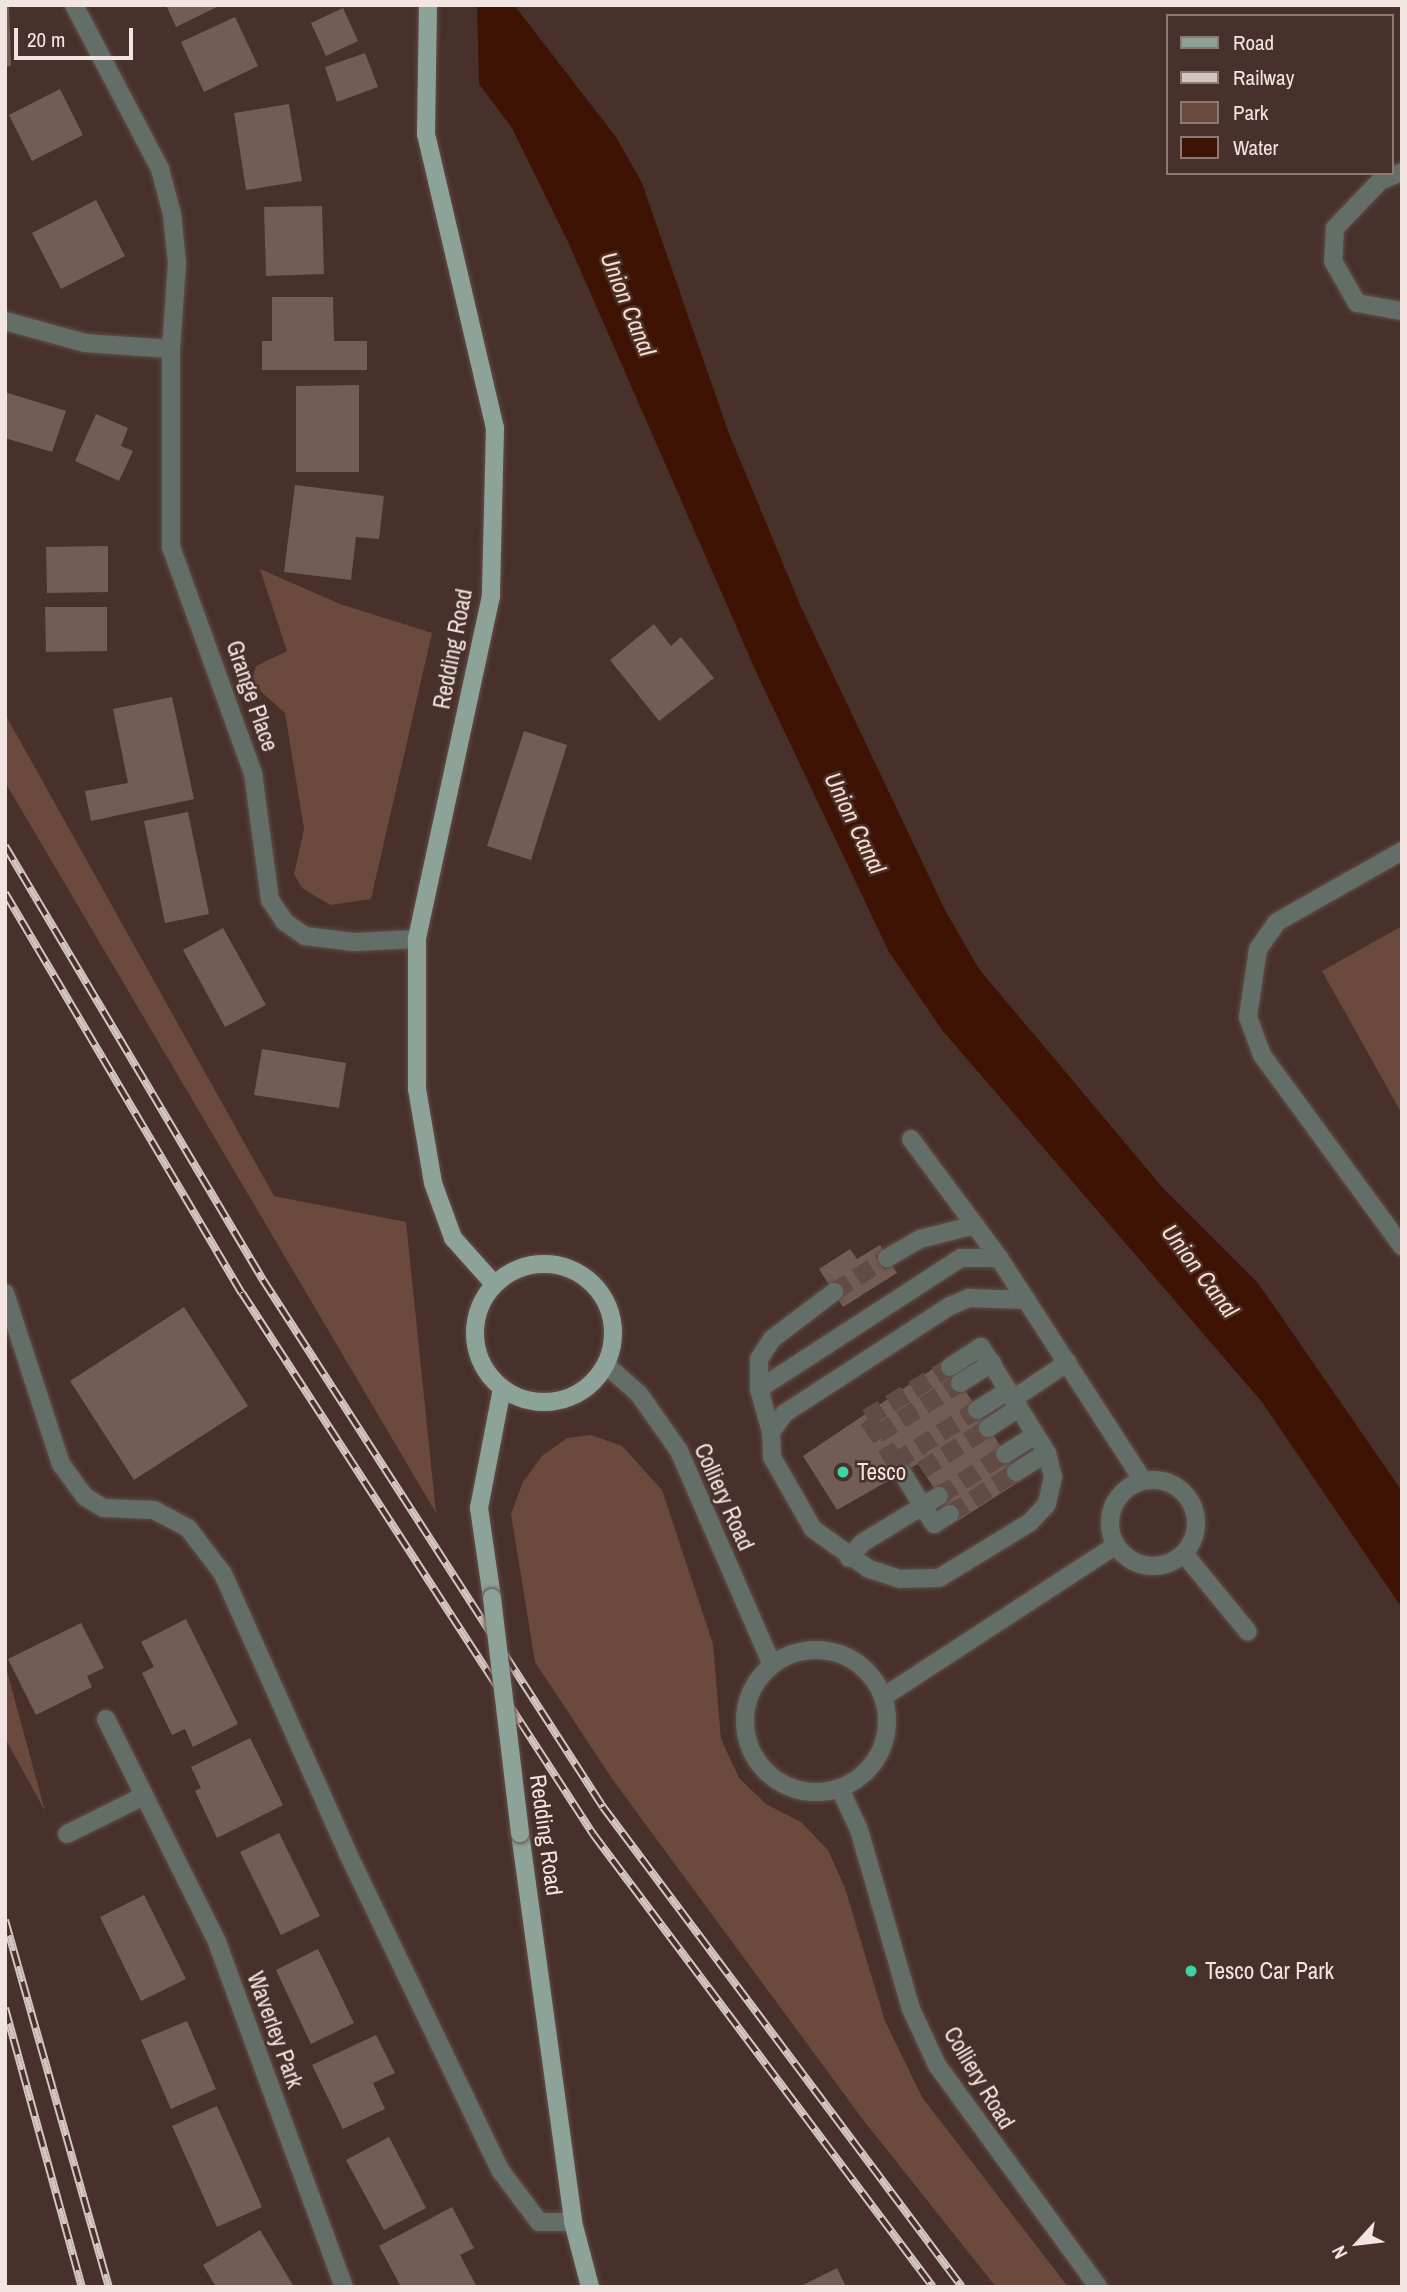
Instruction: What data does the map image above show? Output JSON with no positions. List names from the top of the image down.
{
  "streets": {
    "main road": ["Redding Road"],
    "street": ["Grange Place", "Colliery Road", "Waverley Park"]
  },
  "crossings": [
    ["Redding Road", "Grange Place"],
    ["Redding Road", "Colliery Road"]
  ],
  "water": ["Union Canal"],
  "places": ["Tesco", "Tesco Car Park"],
  "legend": [
    "Road",
    "Railway",
    "Park",
    "Water"
  ],
  "scale_bar": "20 m",
  "north": "bottom left"
}
